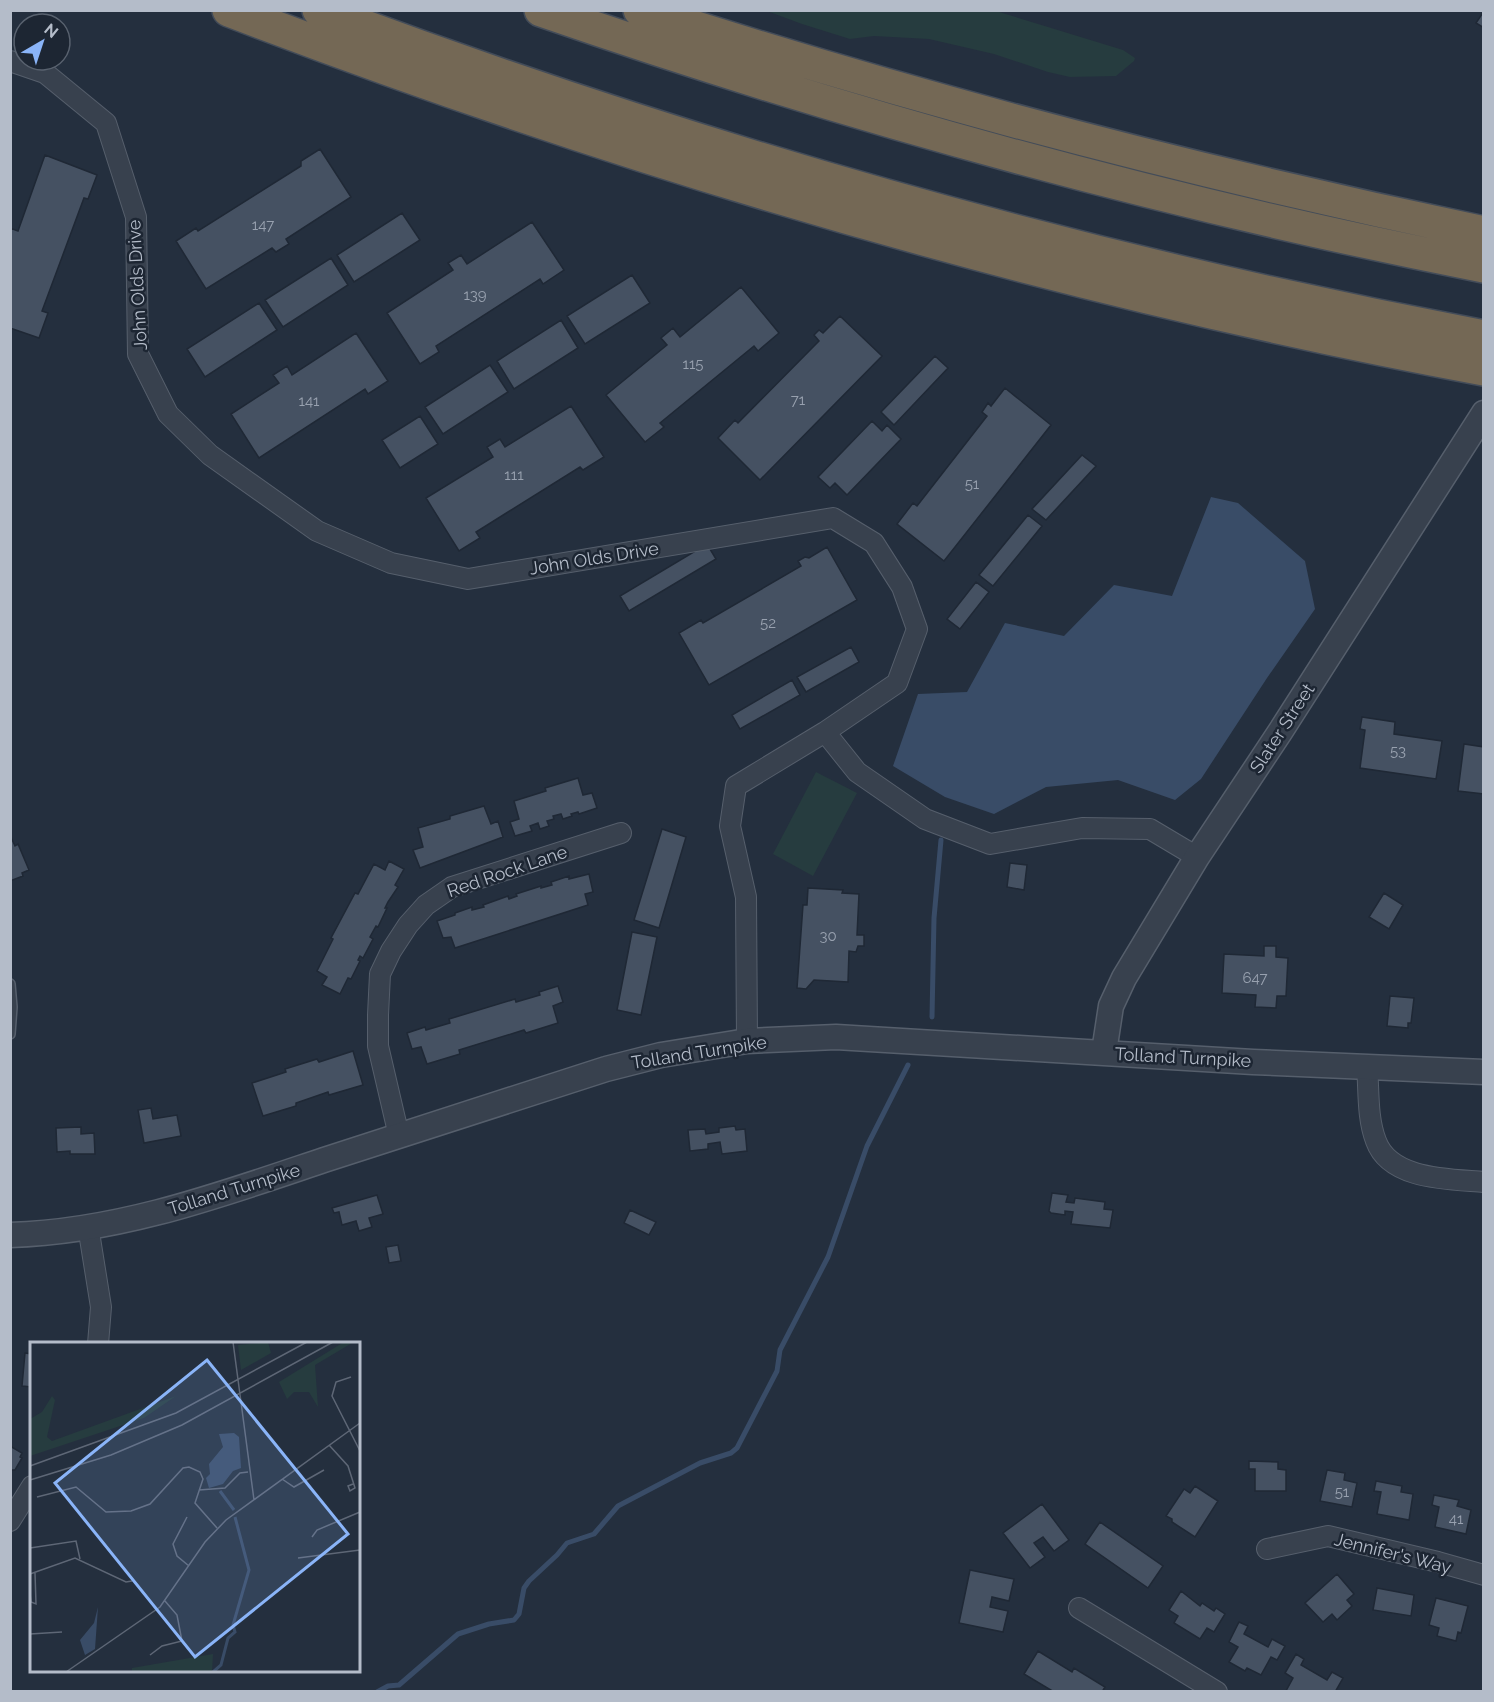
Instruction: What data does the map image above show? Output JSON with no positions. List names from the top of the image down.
{
  "streets": {
    "street": [
      "John Olds Drive",
      "Slater Street",
      "Red Rock Lane",
      "Tolland Turnpike",
      "Jennifer's Way"
    ]
  },
  "crossings": [
    ["John Olds Drive", "Tolland Turnpike"],
    ["Slater Street", "Tolland Turnpike"],
    ["Red Rock Lane", "Tolland Turnpike"]
  ],
  "house_numbers": [
    "147",
    "139",
    "115",
    "71",
    "141",
    "111",
    "51",
    "52",
    "53",
    "30",
    "647",
    "51",
    "41"
  ],
  "north": "top right"
}
